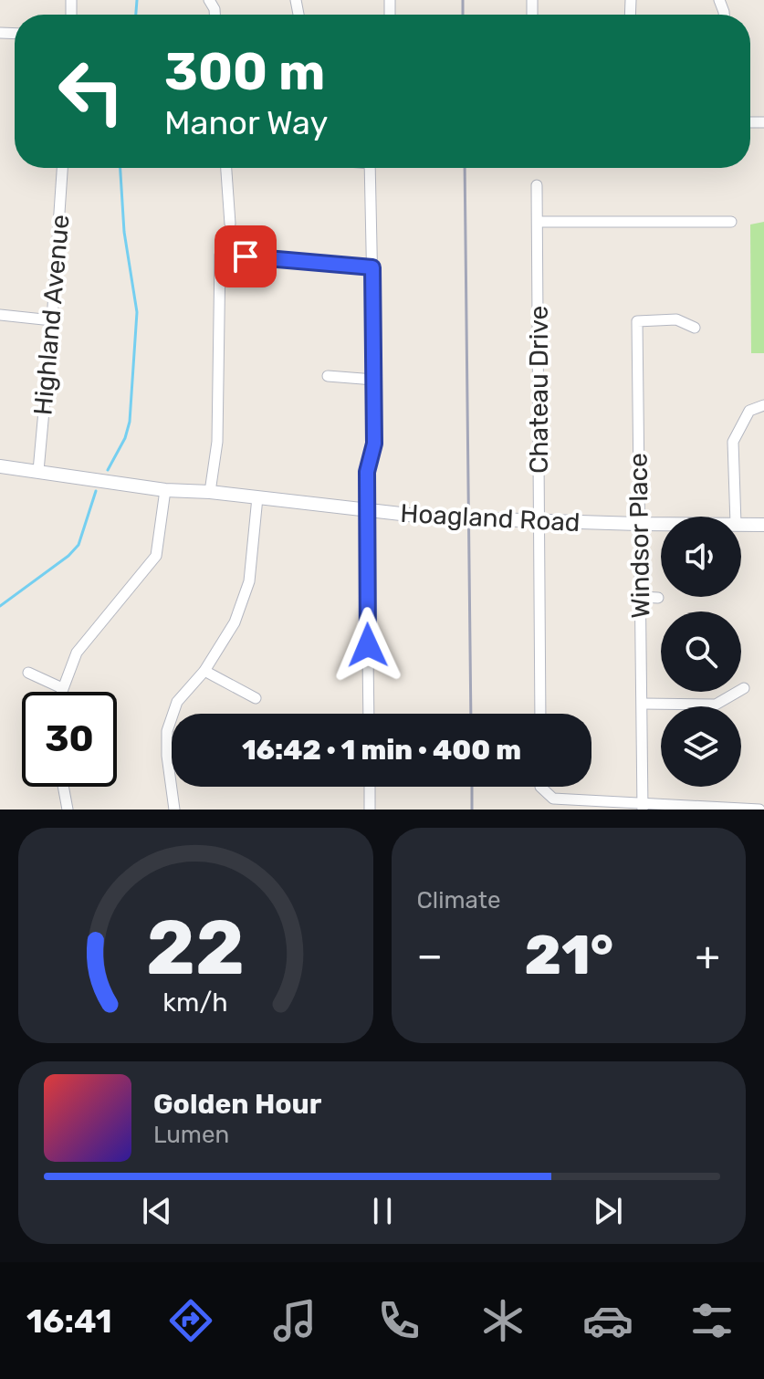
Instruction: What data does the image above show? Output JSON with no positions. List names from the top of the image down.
{
  "streets": {
    "street": [
      "Highland Avenue",
      "Chateau Drive",
      "Hoagland Road",
      "Windsor Place"
    ]
  },
  "crossings": [
    ["Highland Avenue", "Hoagland Road"],
    ["Chateau Drive", "Hoagland Road"],
    ["Hoagland Road", "Windsor Place"]
  ],
  "page": {
    "turn": ["300 m", "Manor Way"],
    "limit": "30",
    "trip": "16:42 · 1 min · 400 m",
    "tile": "Climate",
    "heat": ["−", "21°", "+"],
    "song": ["Golden Hour", "Lumen"],
    "tabs": "16:41",
    "gauge": ["22", "km/h"]
  }
}
